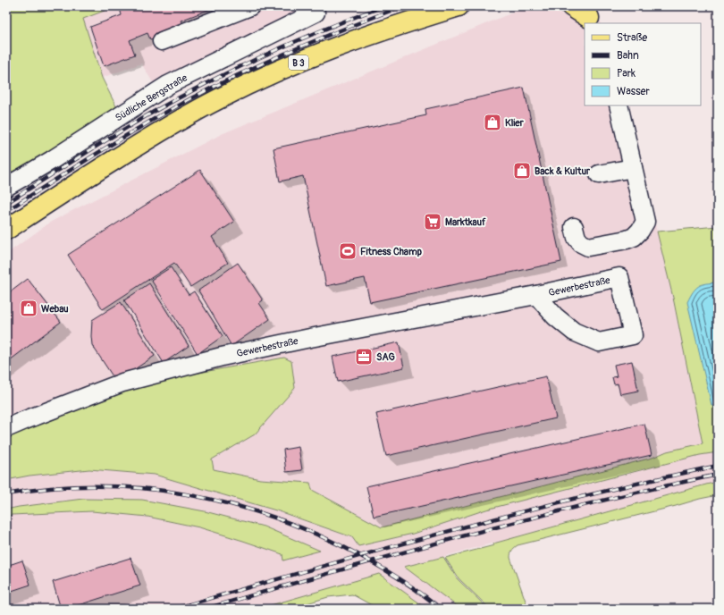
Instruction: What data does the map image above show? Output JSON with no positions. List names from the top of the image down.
{
  "streets": {
    "main road": ["B 3"],
    "street": ["Südliche Bergstraße", "Gewerbestraße"]
  },
  "places": {
    "shop": ["Klier", "Back & Kultur", "Webau"],
    "supermarket": ["Marktkauf"],
    "sports": ["Fitness Champ"],
    "office": ["SAG"]
  },
  "legend": [
    "Straße",
    "Bahn",
    "Park",
    "Wasser"
  ]
}
